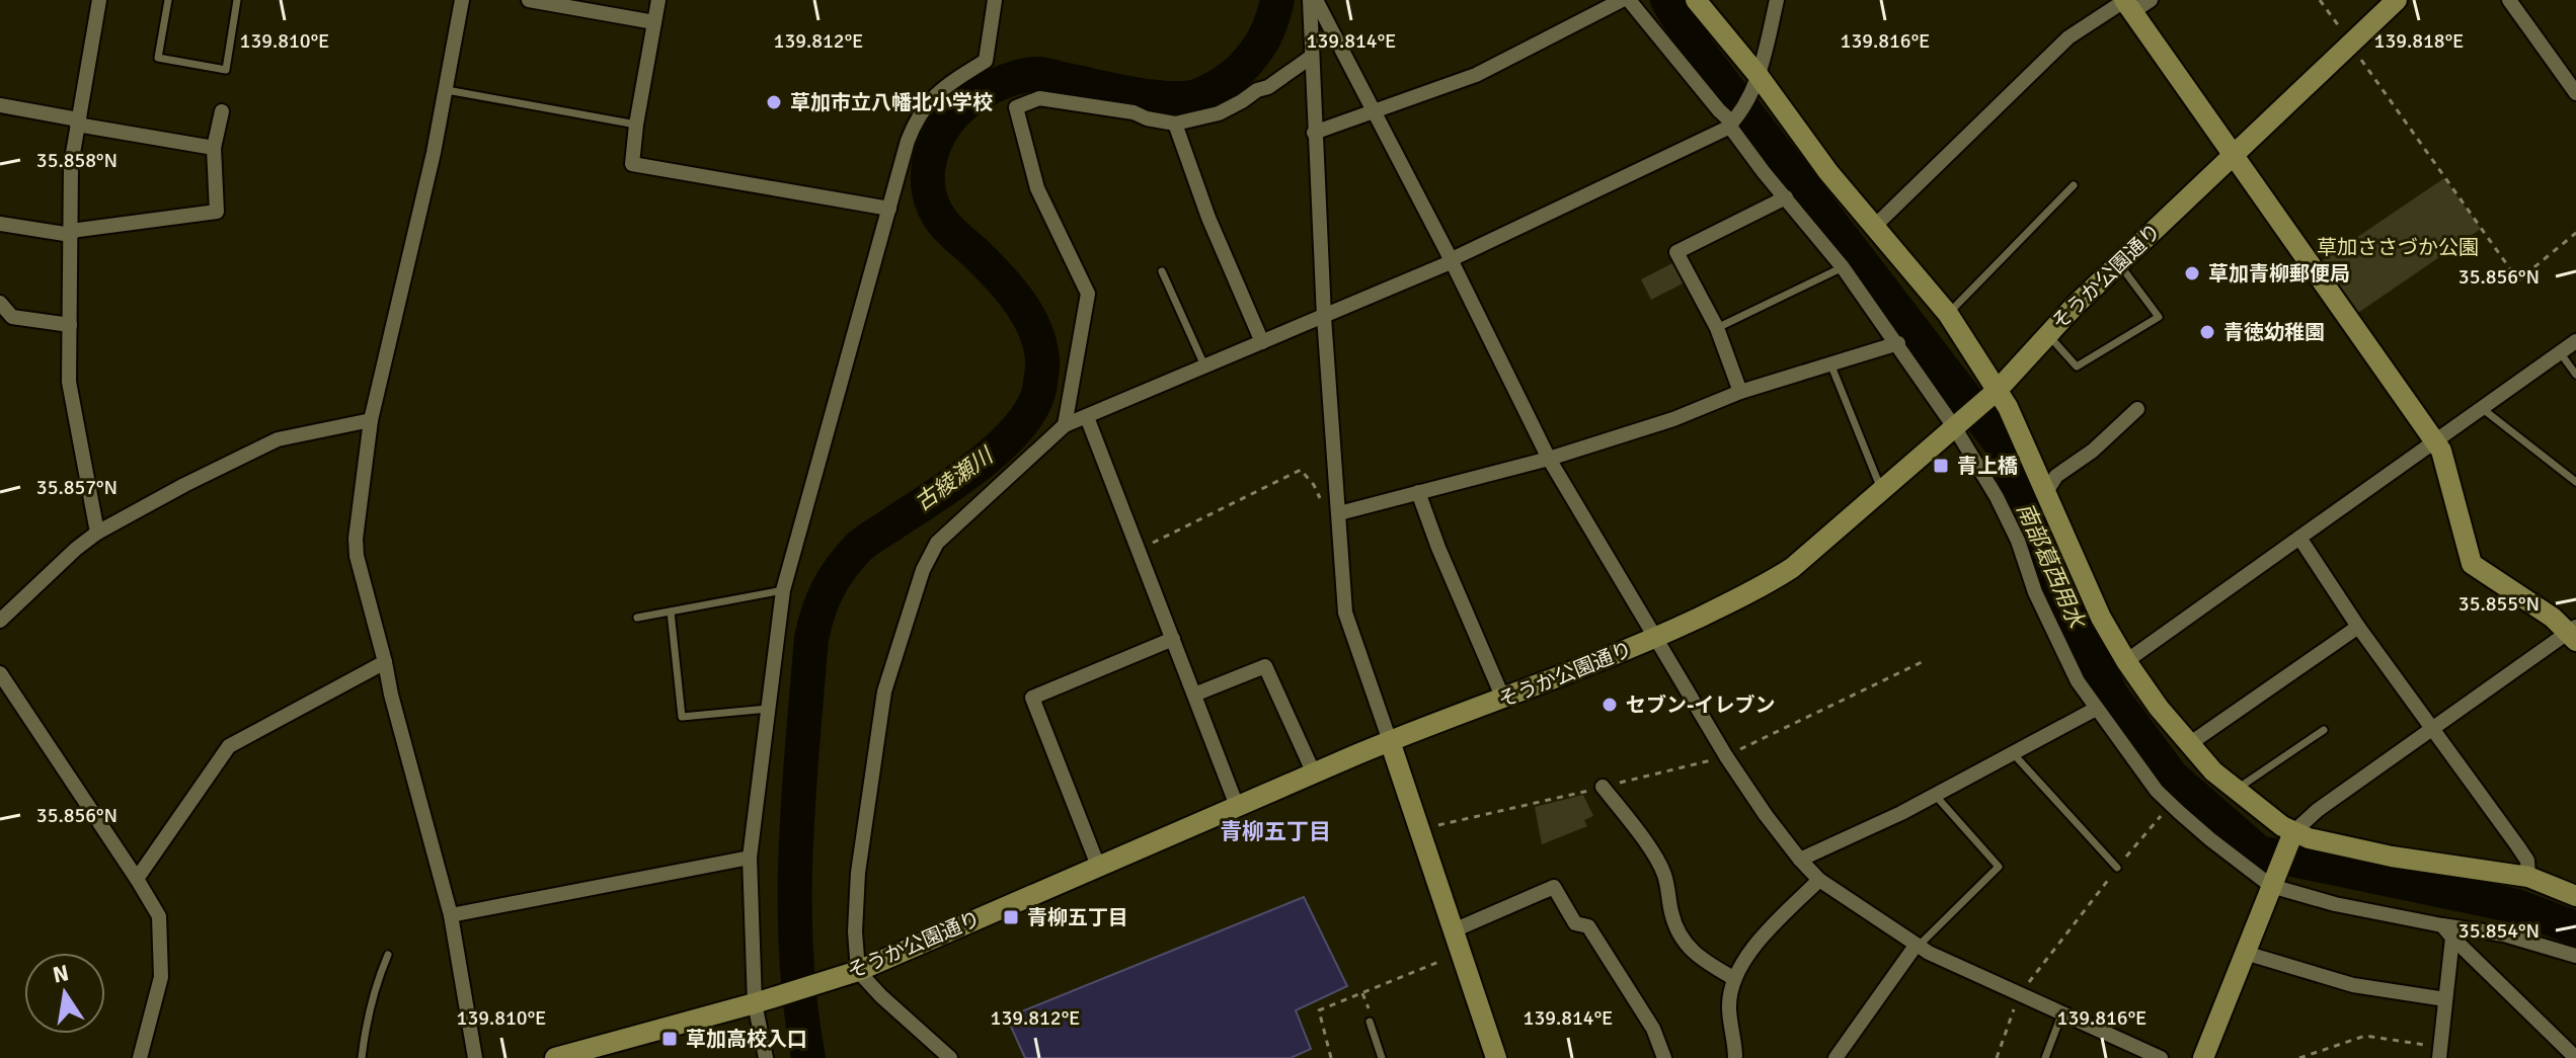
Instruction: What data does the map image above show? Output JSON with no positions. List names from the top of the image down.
{
  "streets": {
    "street": ["そうか公園通り"]
  },
  "districts": ["青柳五丁目"],
  "water": ["古綾瀬川", "南部葛西用水"],
  "parks": ["草加ささづか公園"],
  "places": {
    "other": [
      "草加市立八幡北小学校",
      "草加青柳郵便局",
      "青徳幼稚園",
      "セブン-イレブン"
    ],
    "transit": ["青上橋", "青柳五丁目", "草加高校入口"]
  },
  "north": "top",
  "coordinates": [
    "139.810°E",
    "139.812°E",
    "139.814°E",
    "139.816°E",
    "139.818°E",
    "35.858°N",
    "35.856°N",
    "35.857°N",
    "35.855°N",
    "35.854°N"
  ]
}
